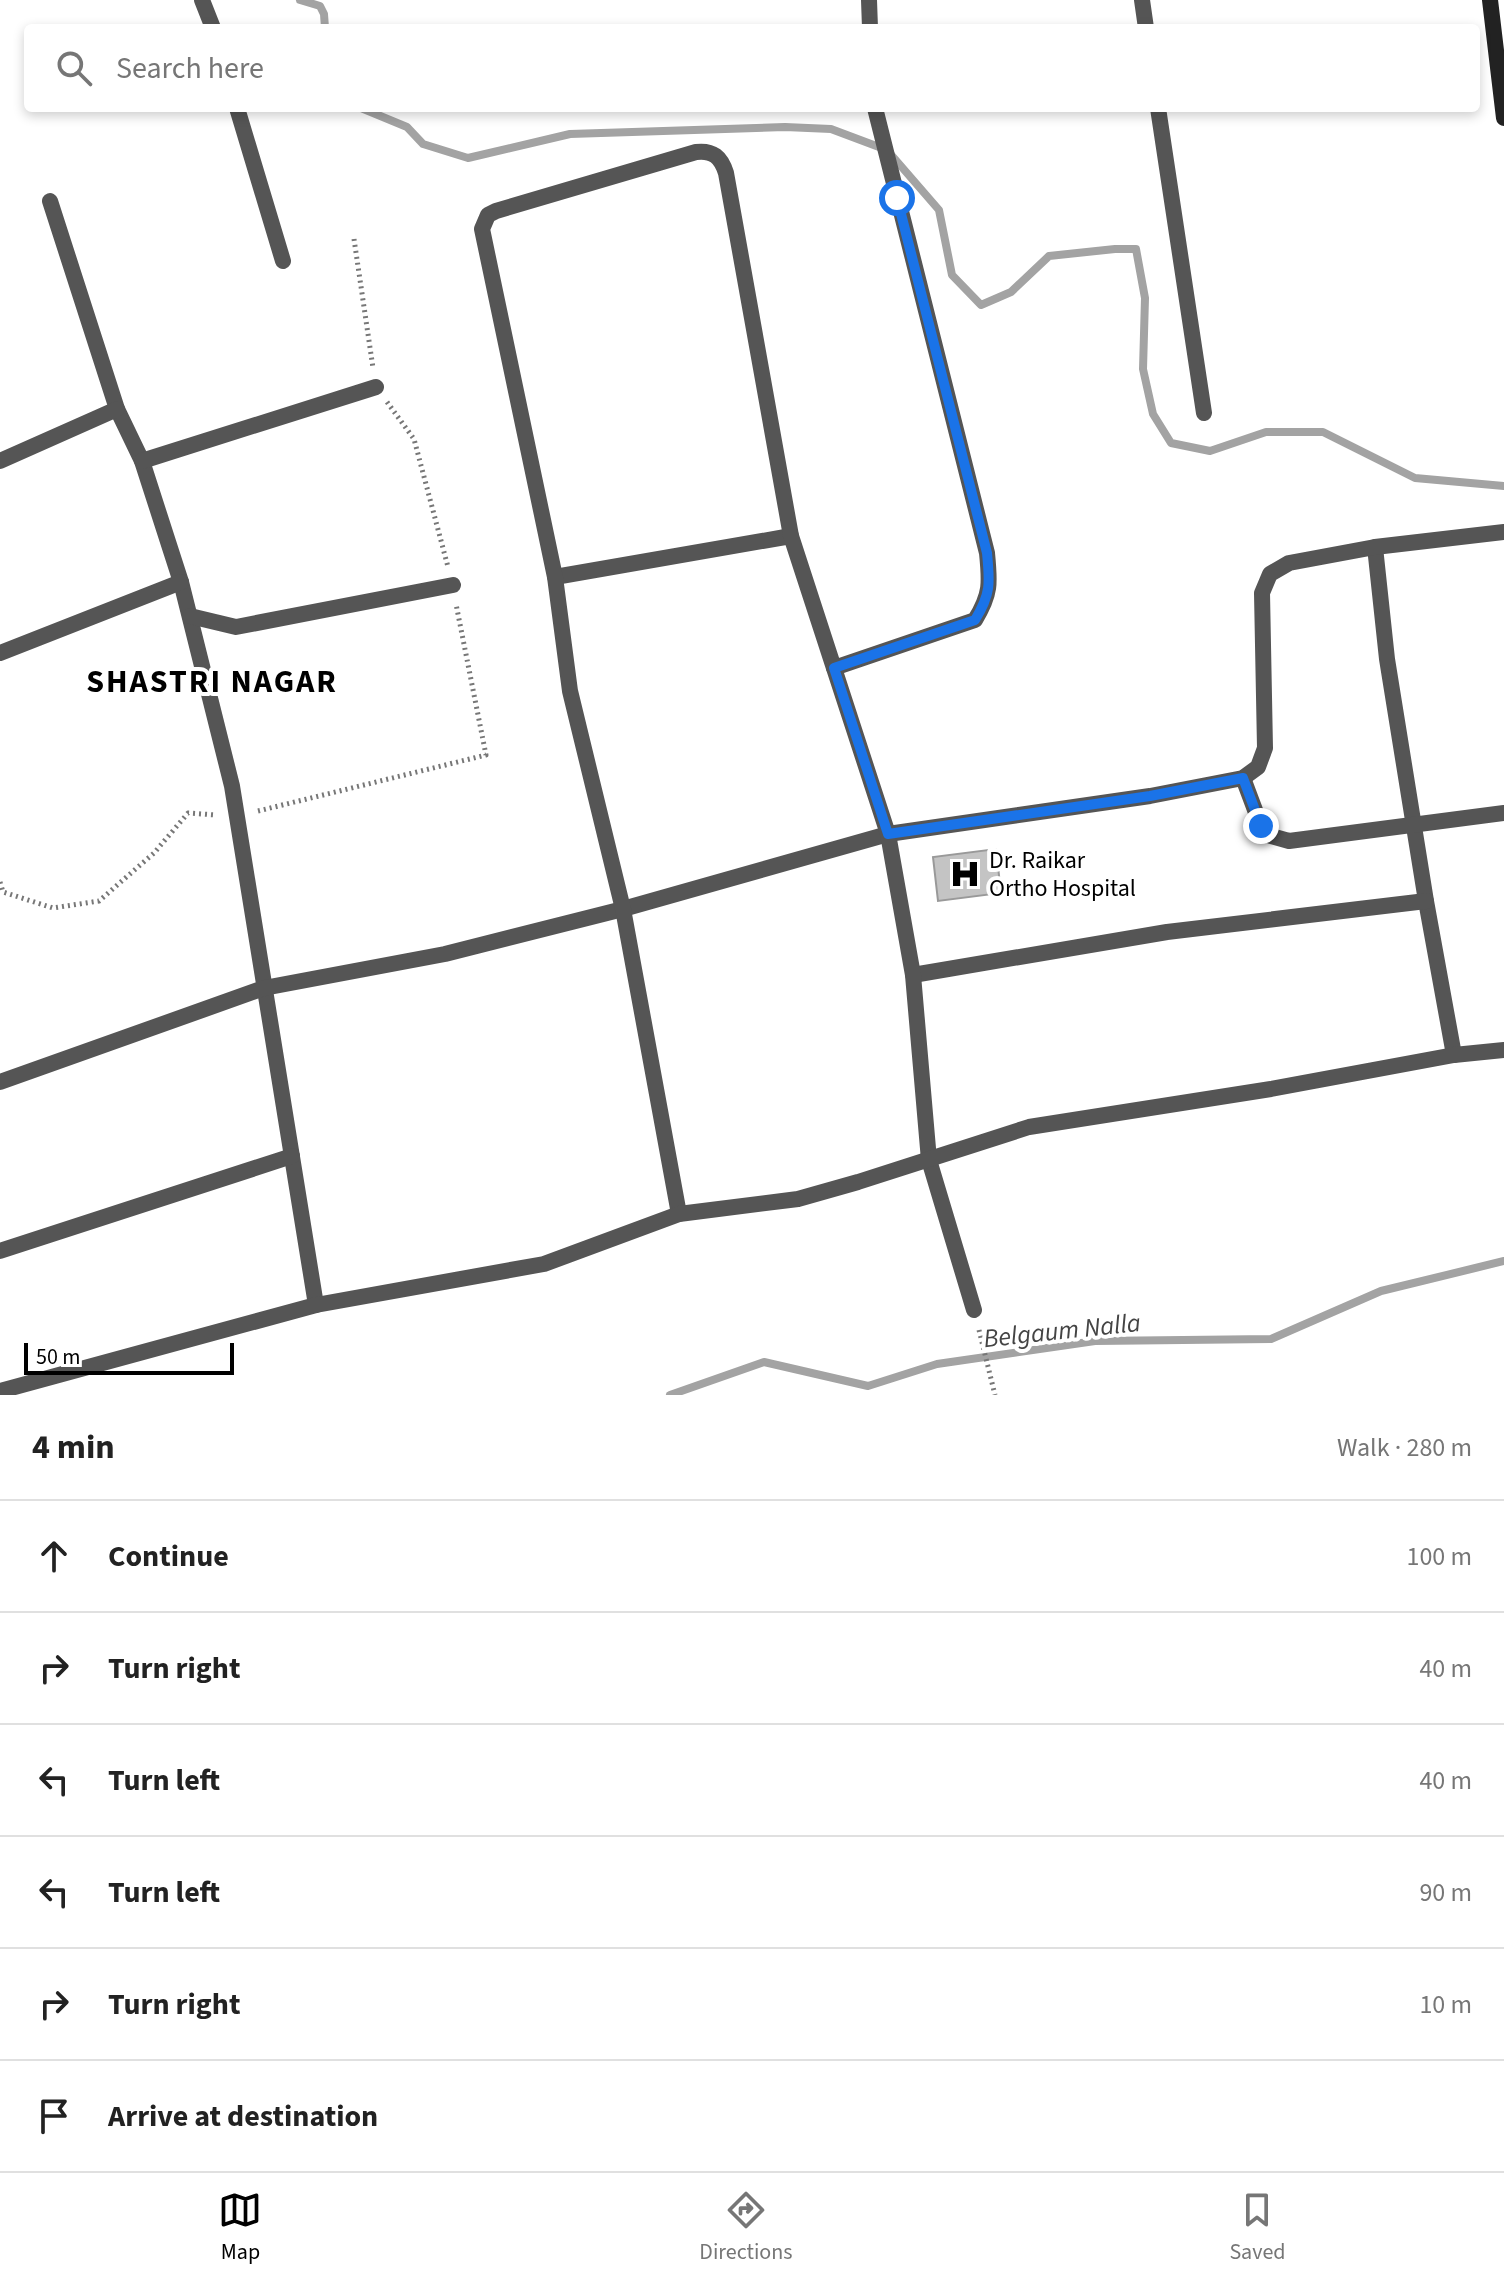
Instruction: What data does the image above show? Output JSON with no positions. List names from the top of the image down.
{
  "districts": ["SHASTRI NAGAR"],
  "water": ["Belgaum Nalla"],
  "places": {
    "hospital": ["Dr. Raikar Ortho Hospital"]
  },
  "scale_bar": "50 m",
  "page": {
    "search": "Search here",
    "scale": "50 m",
    "heading": ["4 min", "Walk · 280 m"],
    "list": [
      ["Continue", "100 m"],
      ["Turn right", "40 m"],
      ["Turn left", "40 m"],
      ["Turn left", "90 m"],
      ["Turn right", "10 m"],
      "Arrive at destination"
    ],
    "nav": ["Map", "Directions", "Saved"]
  }
}
